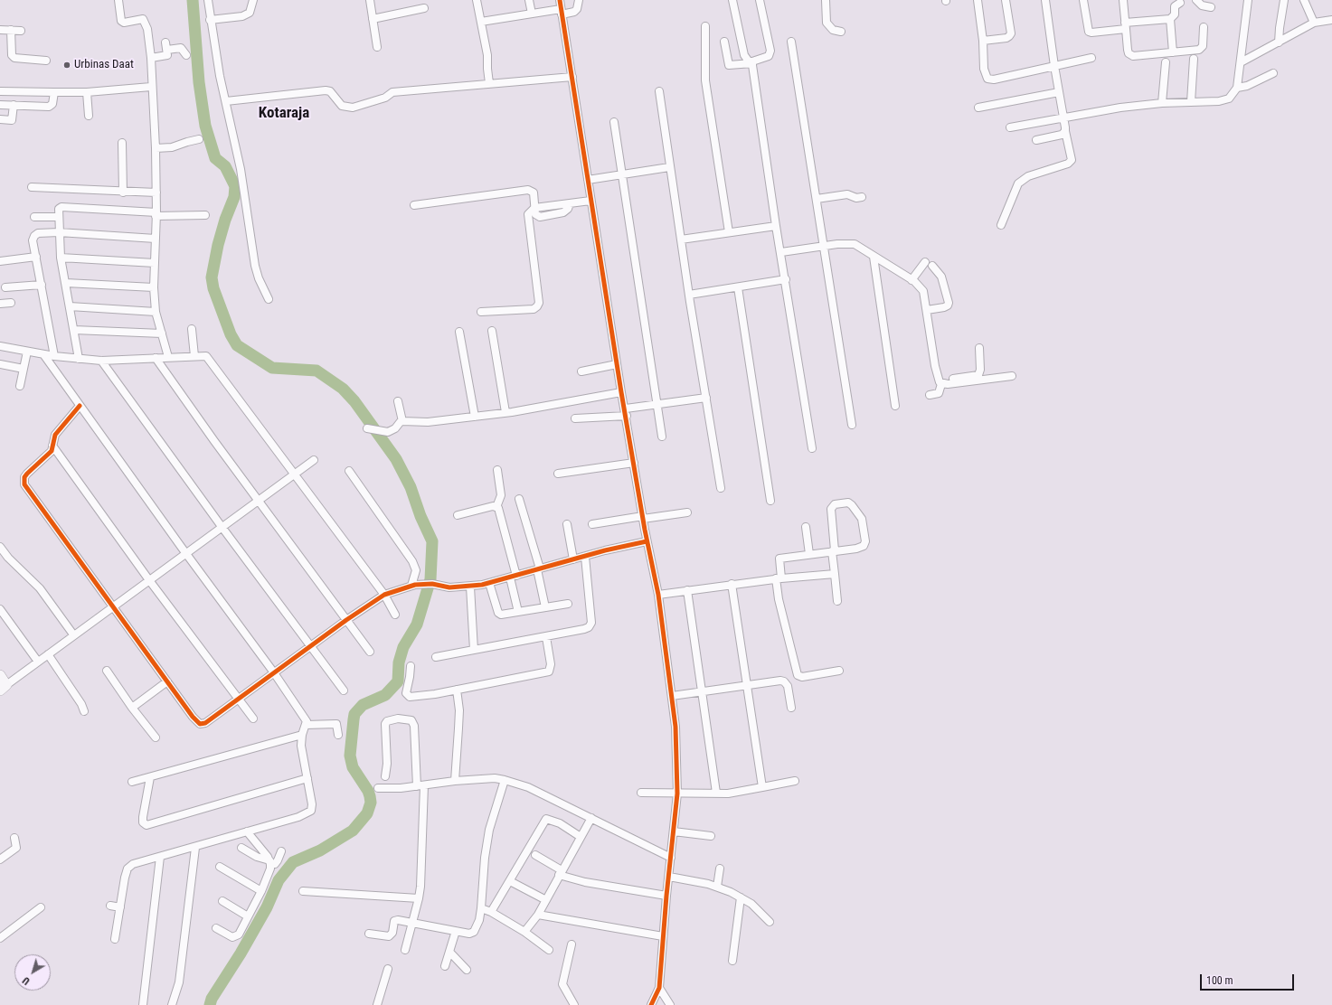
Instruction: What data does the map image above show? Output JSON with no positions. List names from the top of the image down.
{
  "districts": ["Kotaraja"],
  "places": ["Urbinas Daat"],
  "scale_bar": "100 m",
  "north": "bottom left"
}
